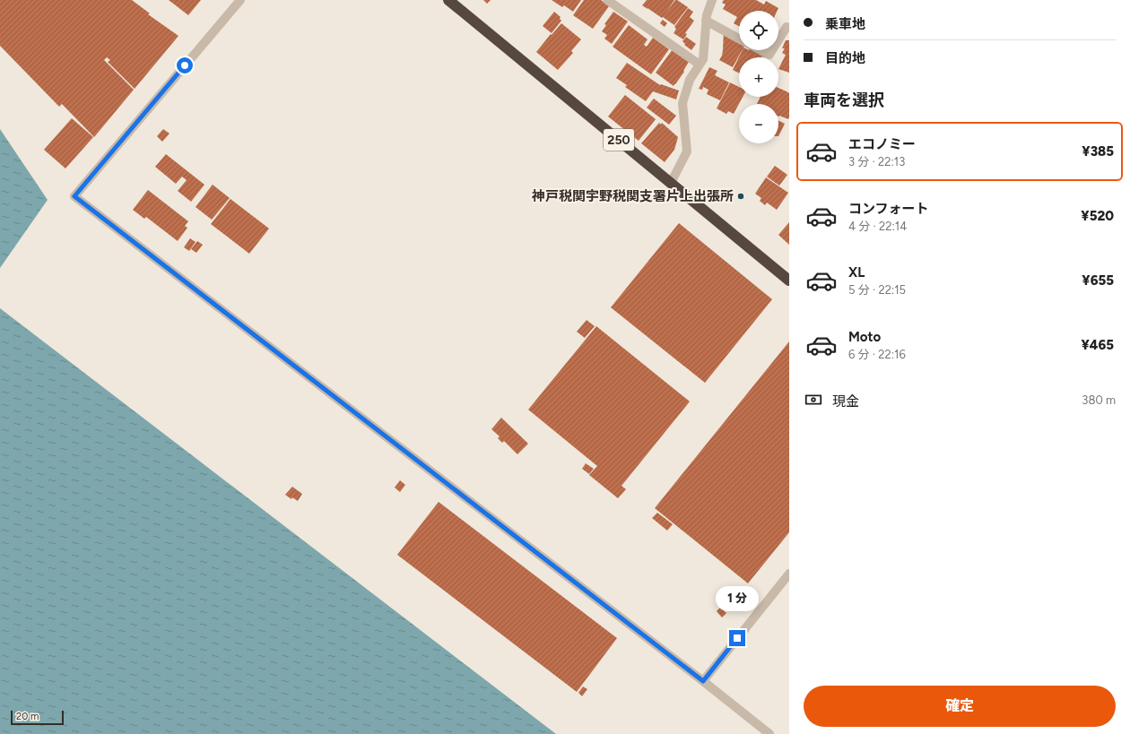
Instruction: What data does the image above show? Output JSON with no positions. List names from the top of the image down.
{
  "streets": {
    "highway": ["250"]
  },
  "places": ["神戸税関宇野税関支署片上出張所"],
  "scale_bar": "20 m",
  "page": {
    "banner": ["乗車地", "目的地"],
    "map_buttons": ["+", "−"],
    "heading": "車両を選択",
    "list": [
      {
        "name": "エコノミー",
        "note": "3 分 · 22:13",
        "value": "¥385"
      },
      {
        "name": "コンフォート",
        "note": "4 分 · 22:14",
        "value": "¥520"
      },
      {
        "name": "XL",
        "note": "5 分 · 22:15",
        "value": "¥655"
      },
      {
        "name": "Moto",
        "note": "6 分 · 22:16",
        "value": "¥465"
      }
    ],
    "pay": ["現金", "380 m"],
    "bubble": "1 分",
    "buttons": "確定",
    "scale": "20 m"
  }
}
